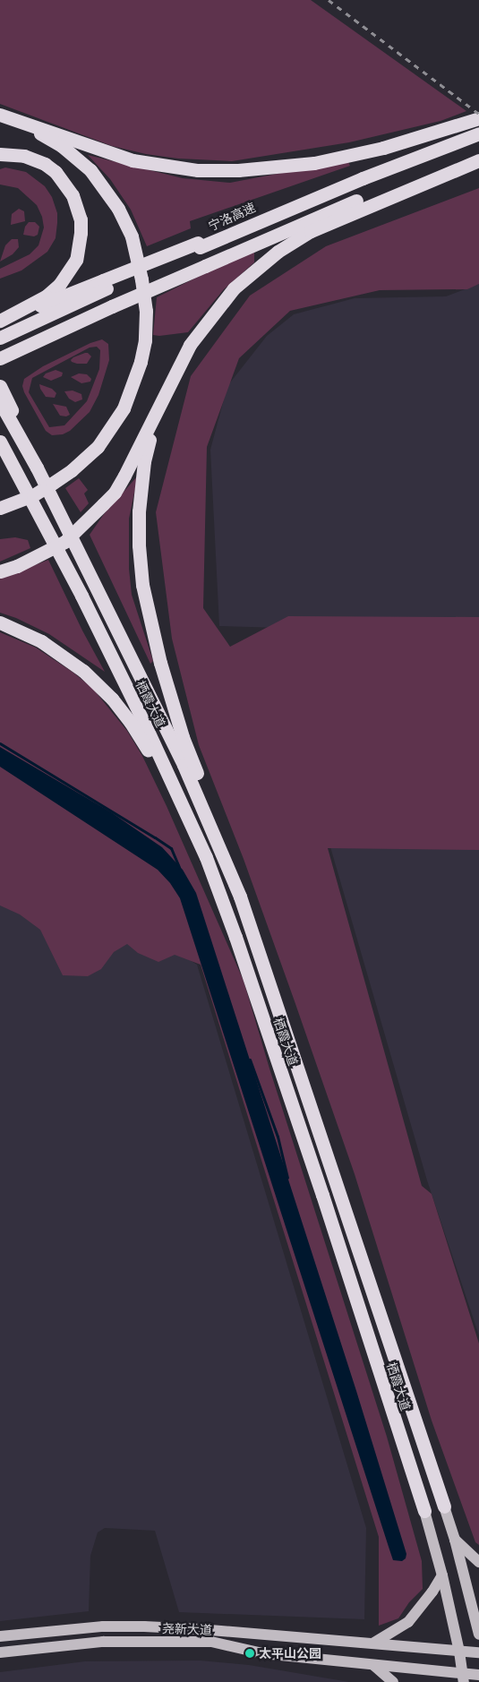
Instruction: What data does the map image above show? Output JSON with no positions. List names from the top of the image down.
{
  "streets": {
    "highway": ["宁洛高速", "栖霞大道"],
    "main road": ["尧新大道"]
  },
  "crossings": [
    ["栖霞大道", "尧新大道"]
  ],
  "places": ["太平山公园"]
}
